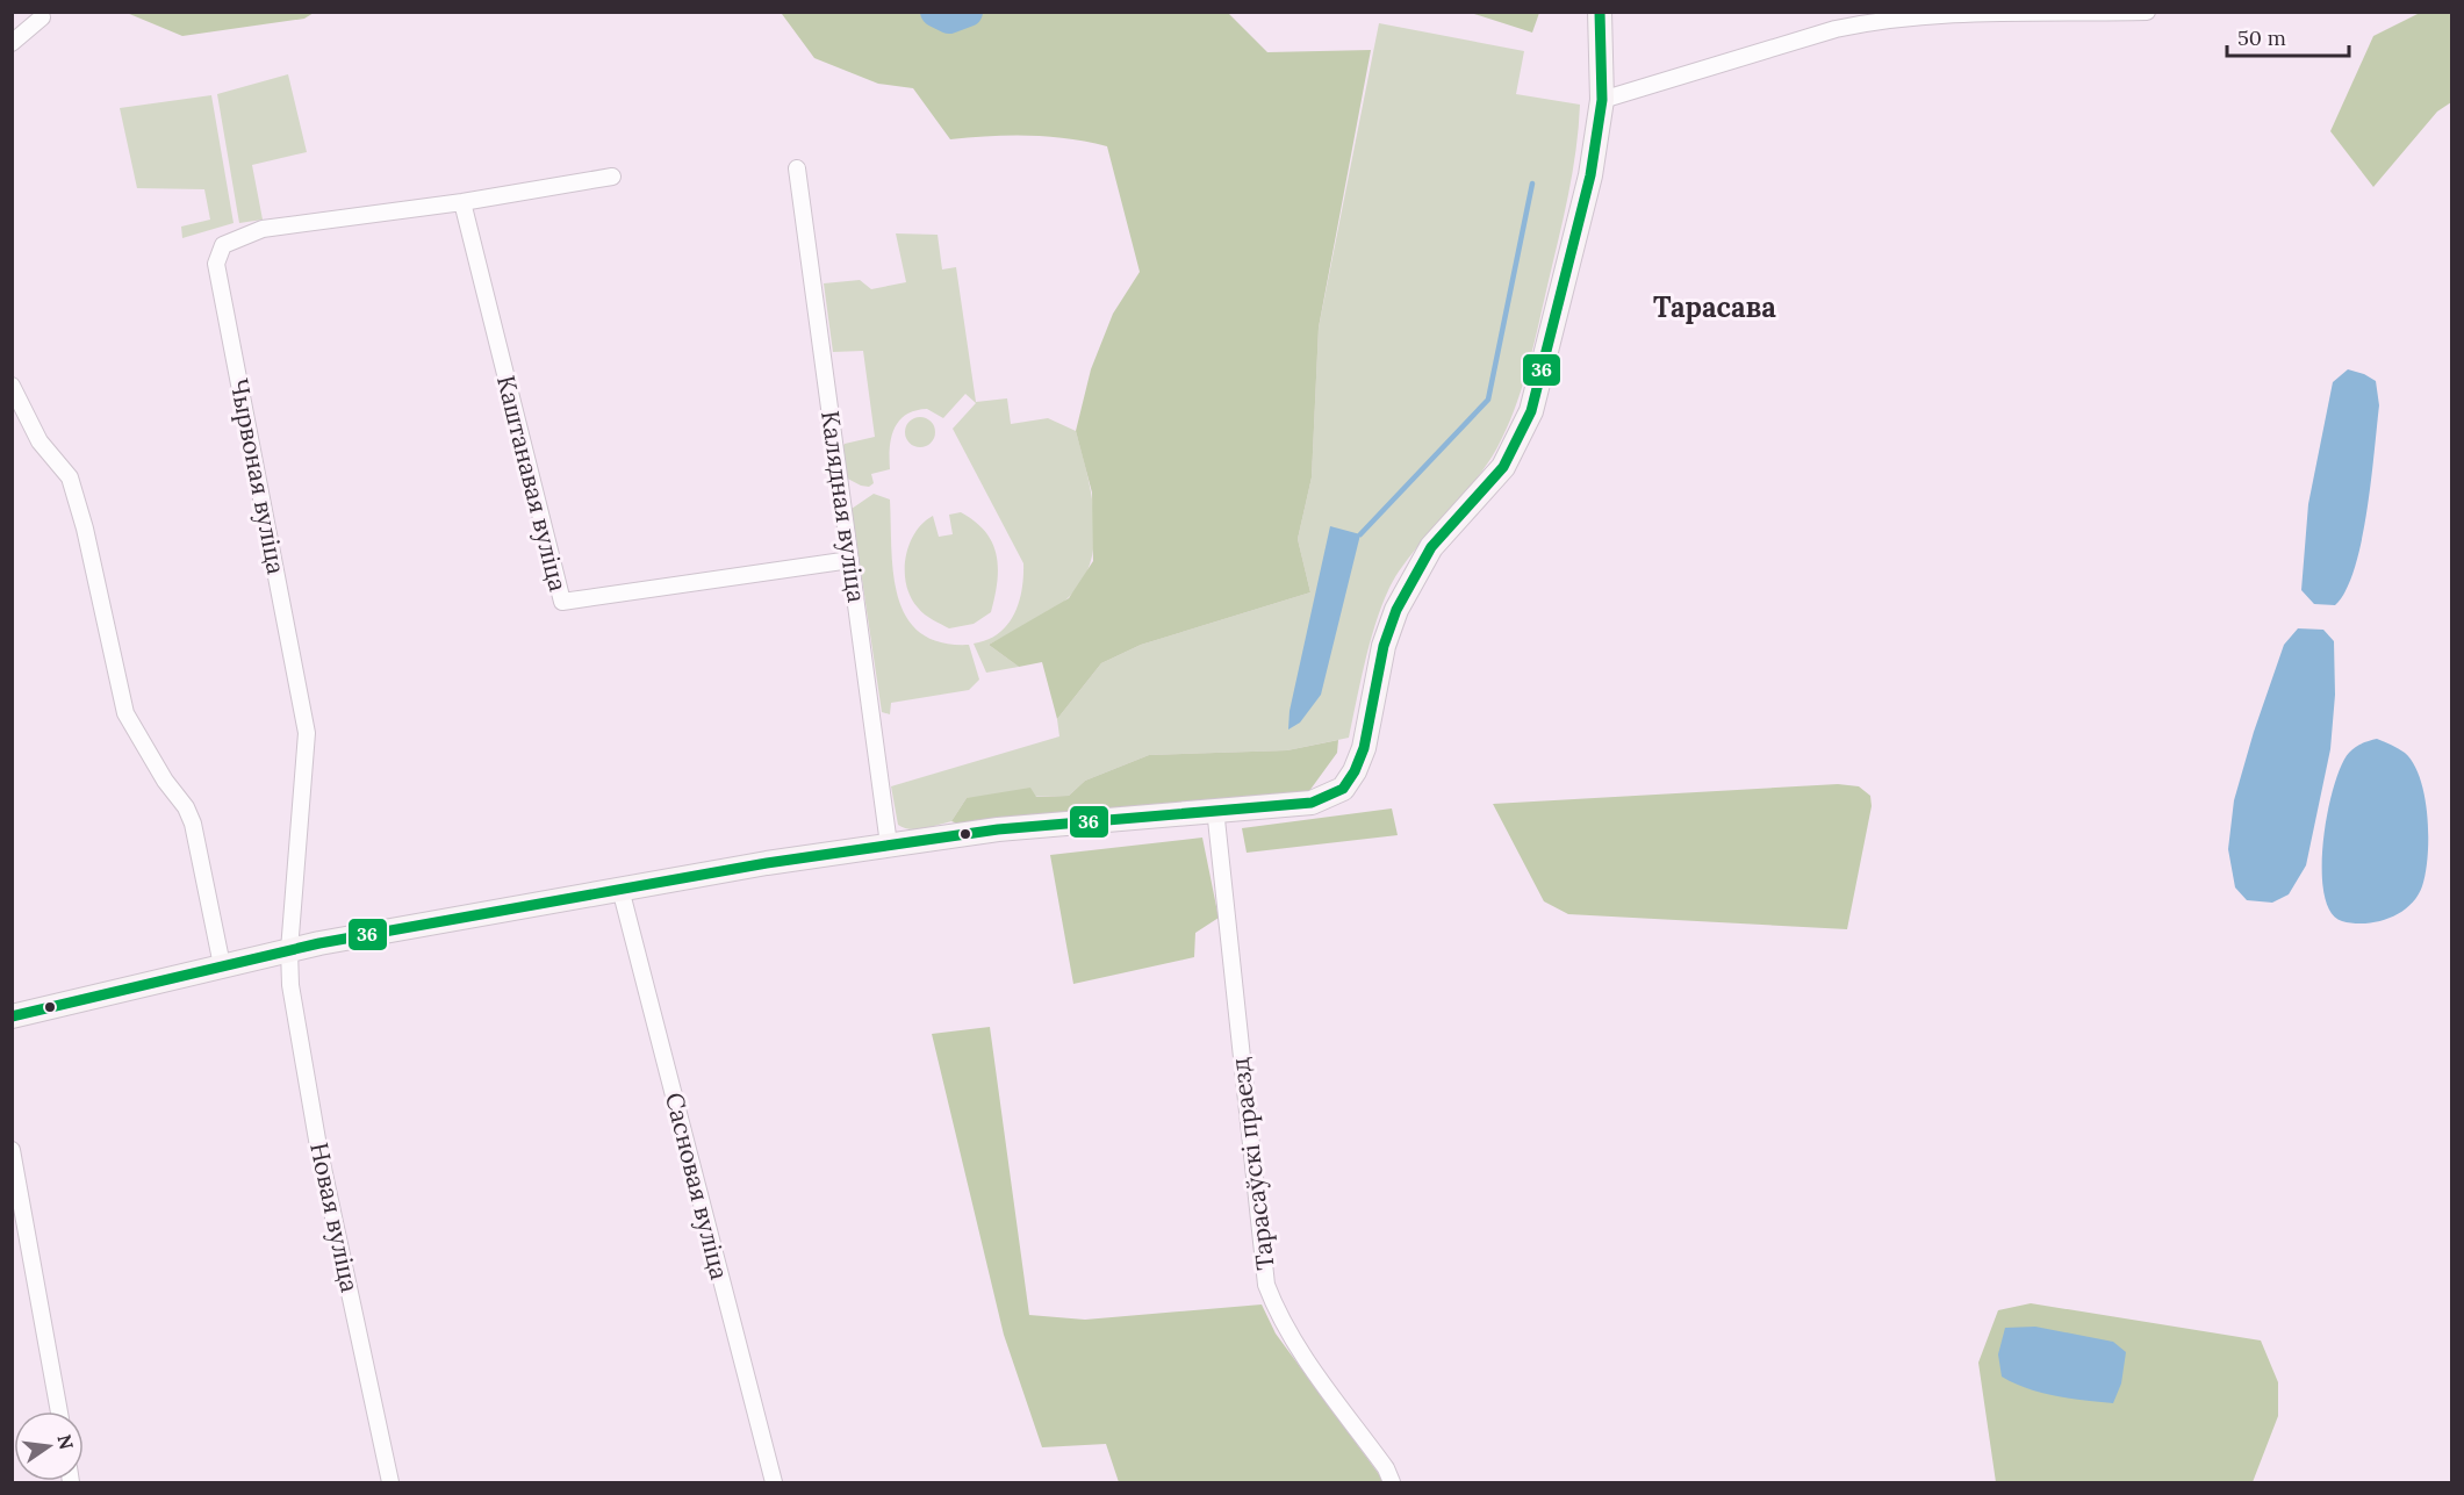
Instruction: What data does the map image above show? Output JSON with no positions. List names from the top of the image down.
{
  "streets": {
    "street": [
      "Чырвоная вуліца",
      "Каштанавая вуліца",
      "Калядная вуліца",
      "Тарасаўскі праезд",
      "Сасновая вуліца",
      "Новая вуліца"
    ]
  },
  "crossings": [
    ["Чырвоная вуліца", "Каштанавая вуліца"],
    ["Чырвоная вуліца", "Новая вуліца"],
    ["Каштанавая вуліца", "Калядная вуліца"]
  ],
  "districts": ["Тарасава"],
  "lines": ["transit line 36"],
  "scale_bar": "50 m",
  "north": "right"
}
